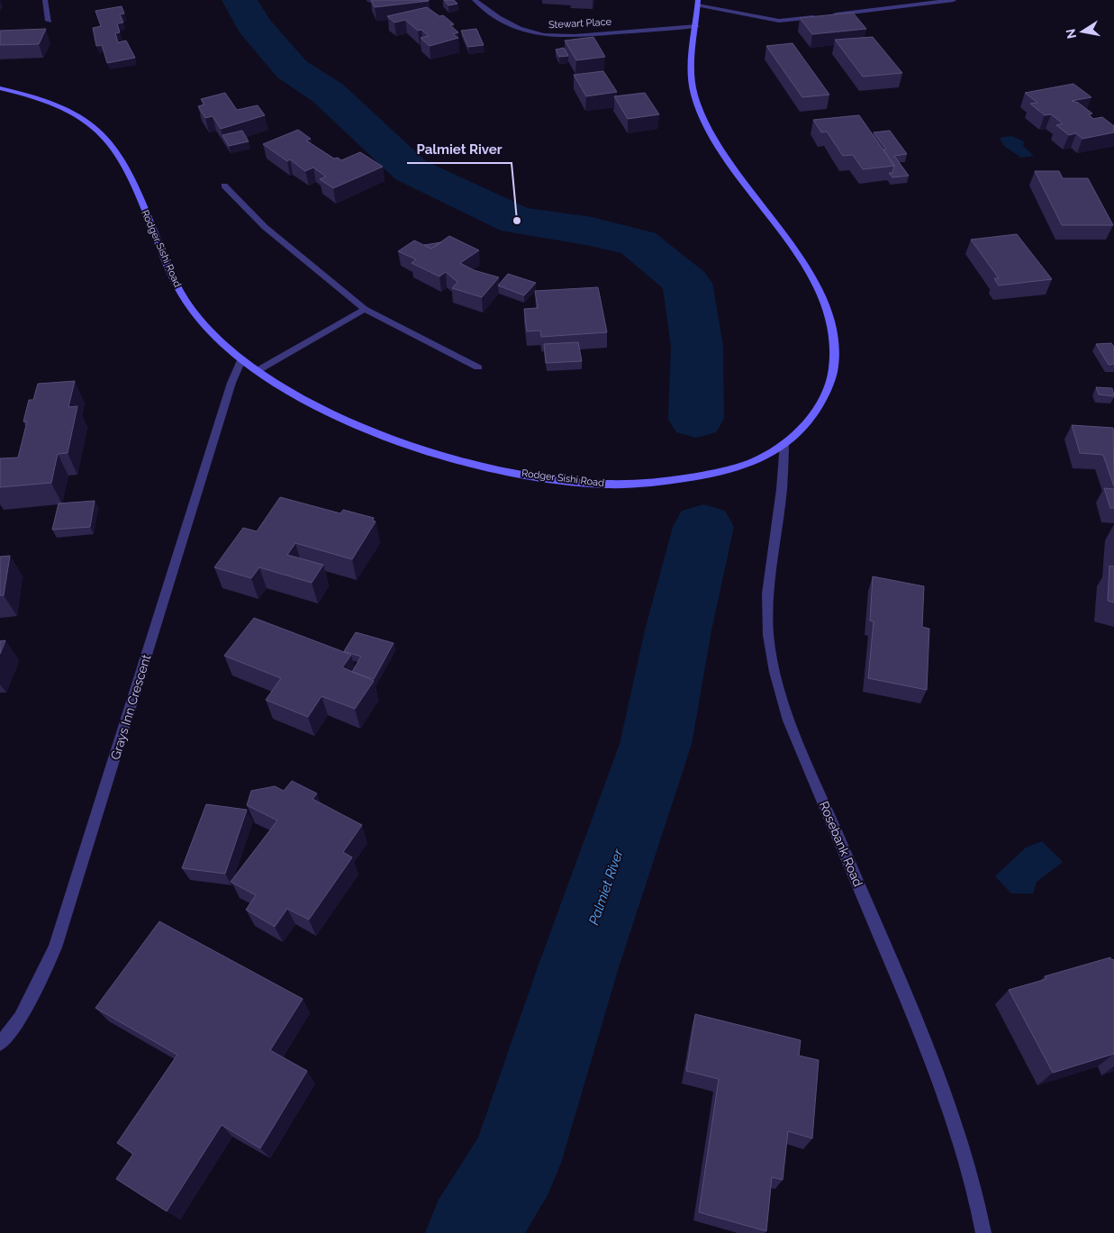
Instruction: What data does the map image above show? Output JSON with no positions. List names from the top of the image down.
{
  "streets": {
    "main road": ["Rodger Sishi Road"],
    "street": ["Stewart Place", "Grays Inn Crescent", "Rosebank Road"]
  },
  "crossings": [
    ["Stewart Place", "Rodger Sishi Road"],
    ["Rodger Sishi Road", "Grays Inn Crescent"],
    ["Rodger Sishi Road", "Rosebank Road"]
  ],
  "water": ["Palmiet River"],
  "places": ["Palmiet River"],
  "north": "left"
}
